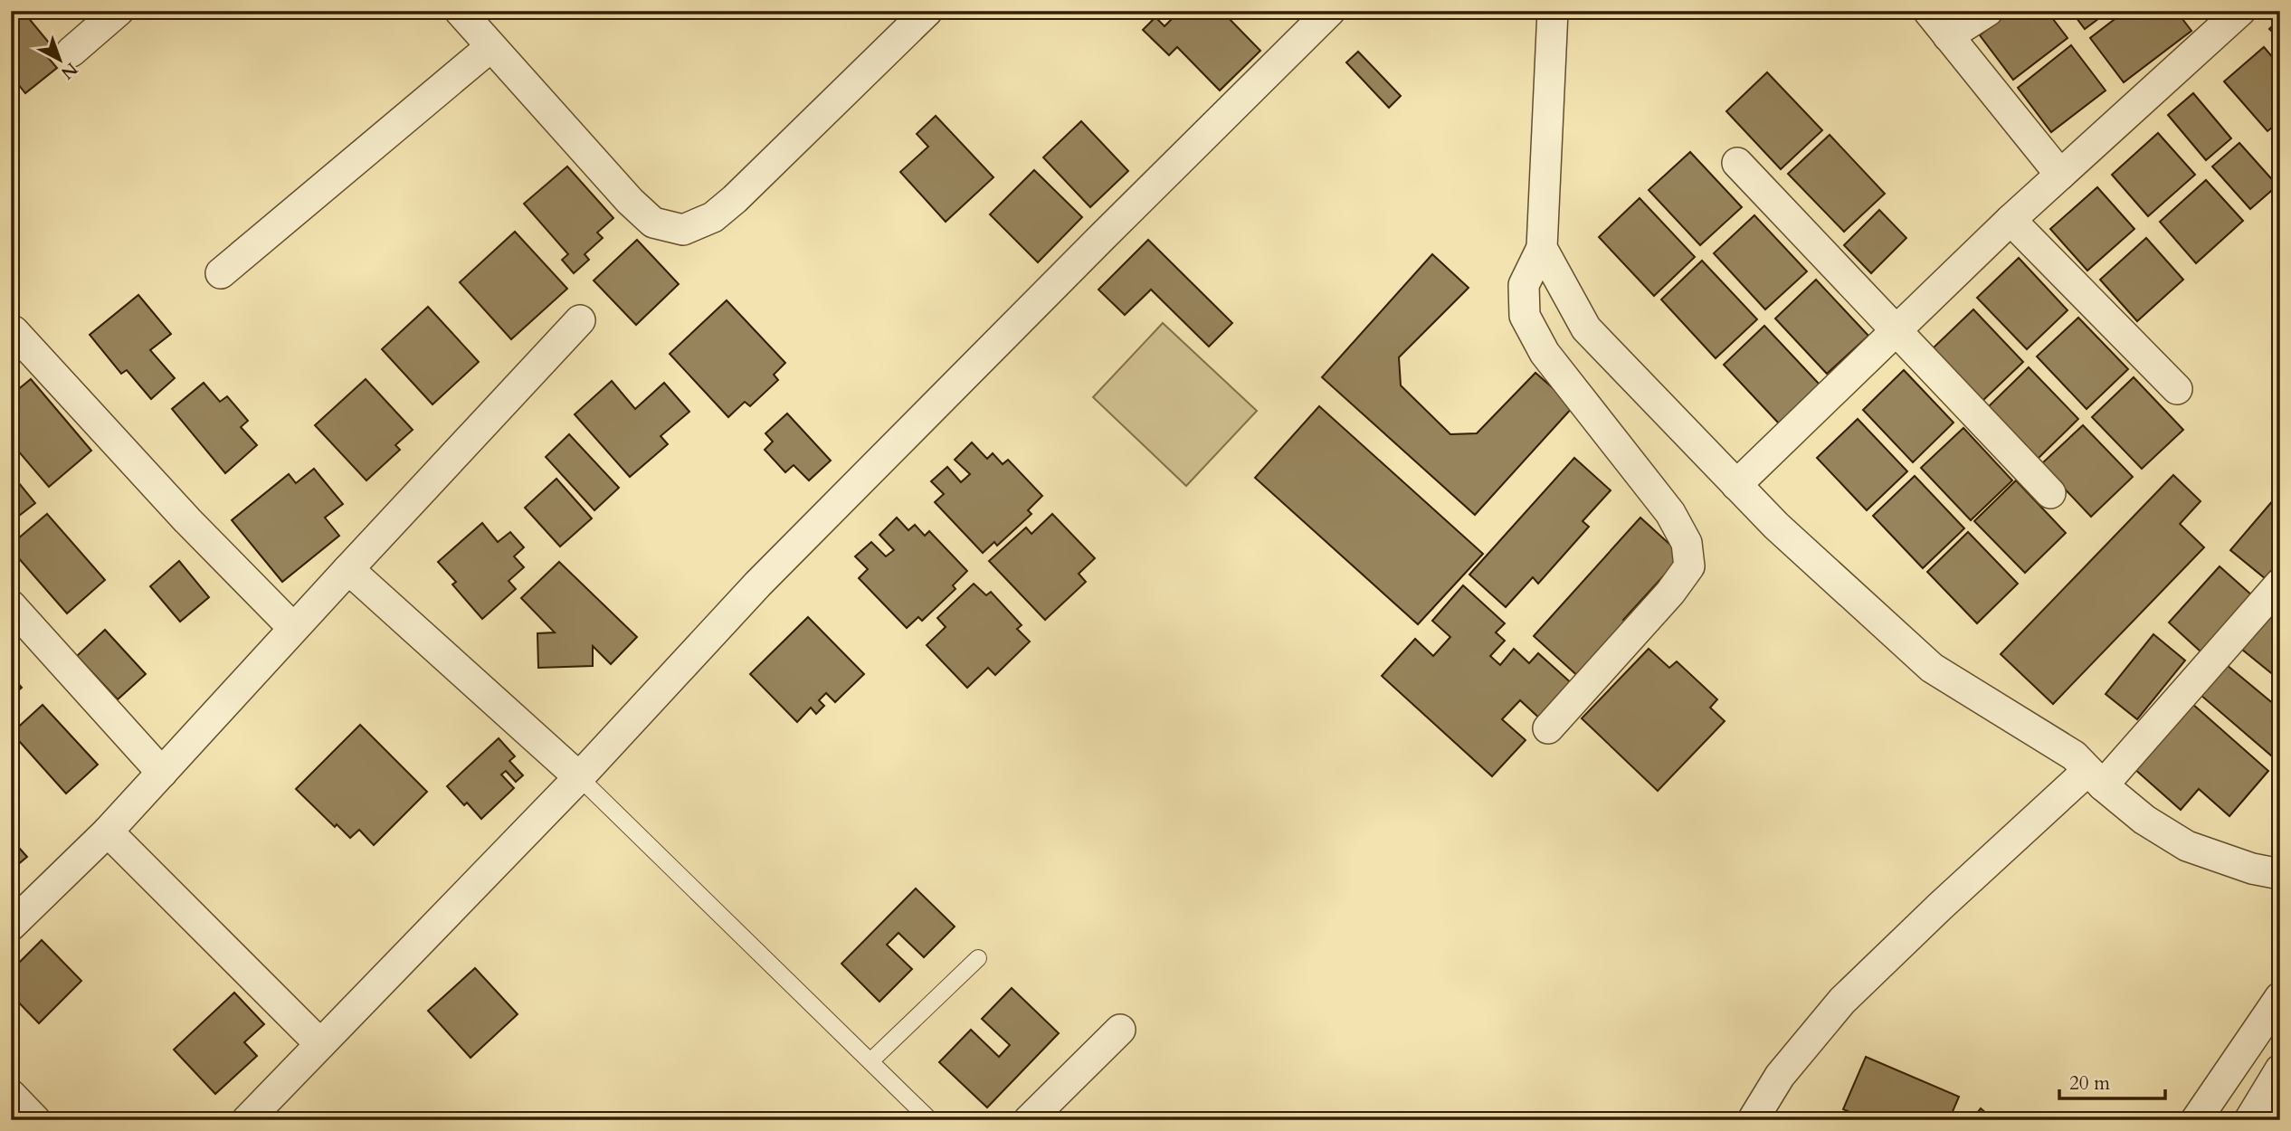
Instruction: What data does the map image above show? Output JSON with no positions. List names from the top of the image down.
{
  "scale_bar": "20 m",
  "north": "bottom right"
}
